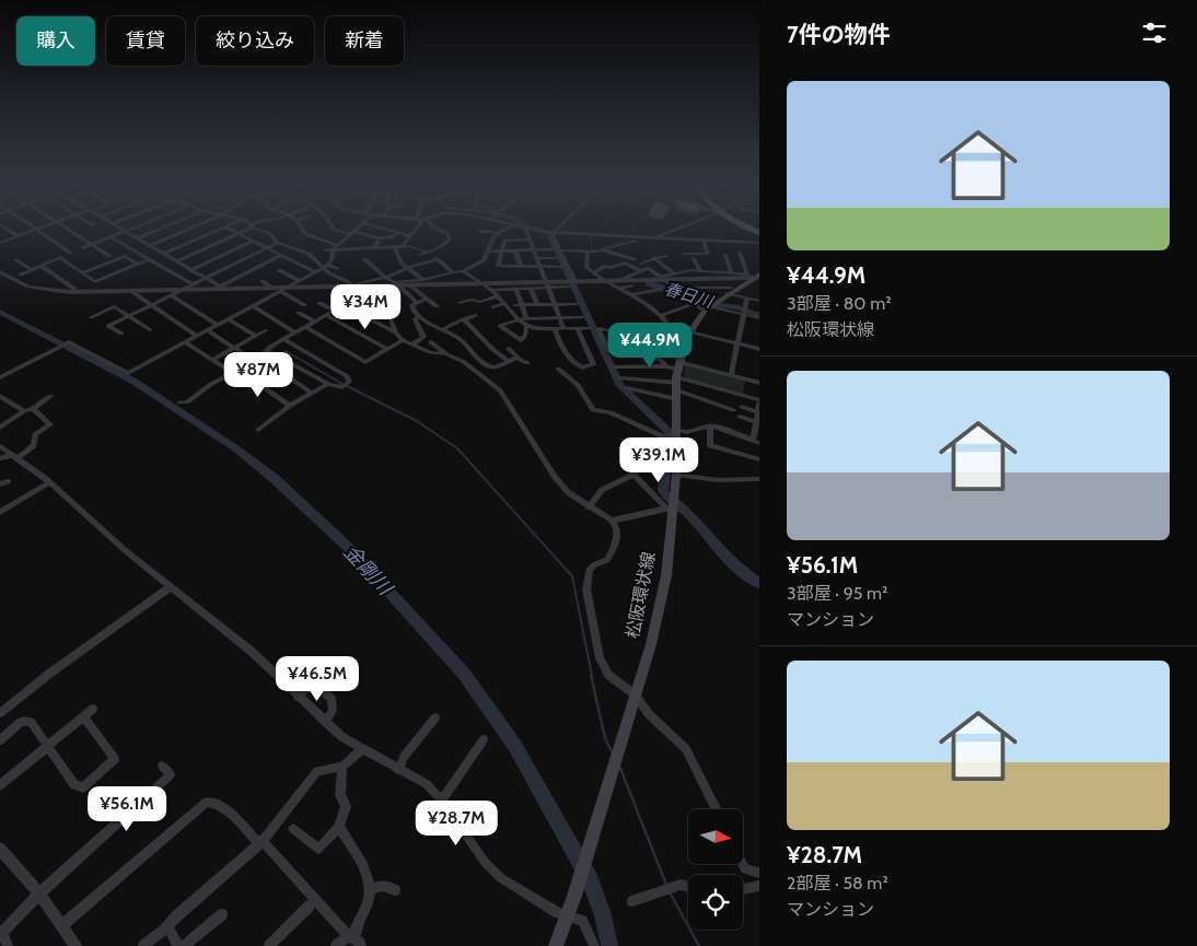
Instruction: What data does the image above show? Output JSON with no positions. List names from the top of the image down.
{
  "streets": {
    "main road": ["松阪環状線"]
  },
  "water": ["春日川", "金剛川"],
  "north": "right",
  "page": {
    "heading": "7件の物件",
    "chip": [
      "購入",
      "賃貸",
      "絞り込み",
      "新着"
    ],
    "list": [
      {
        "name": "¥44.9M",
        "note": "3部屋 · 80 m² · 松阪環状線"
      },
      {
        "name": "¥56.1M",
        "note": "3部屋 · 95 m² · マンション"
      },
      {
        "name": "¥28.7M",
        "note": "2部屋 · 58 m² · マンション"
      }
    ],
    "price": [
      "¥34M",
      "¥44.9M",
      "¥87M",
      "¥39.1M",
      "¥46.5M",
      "¥56.1M",
      "¥28.7M"
    ]
  }
}
